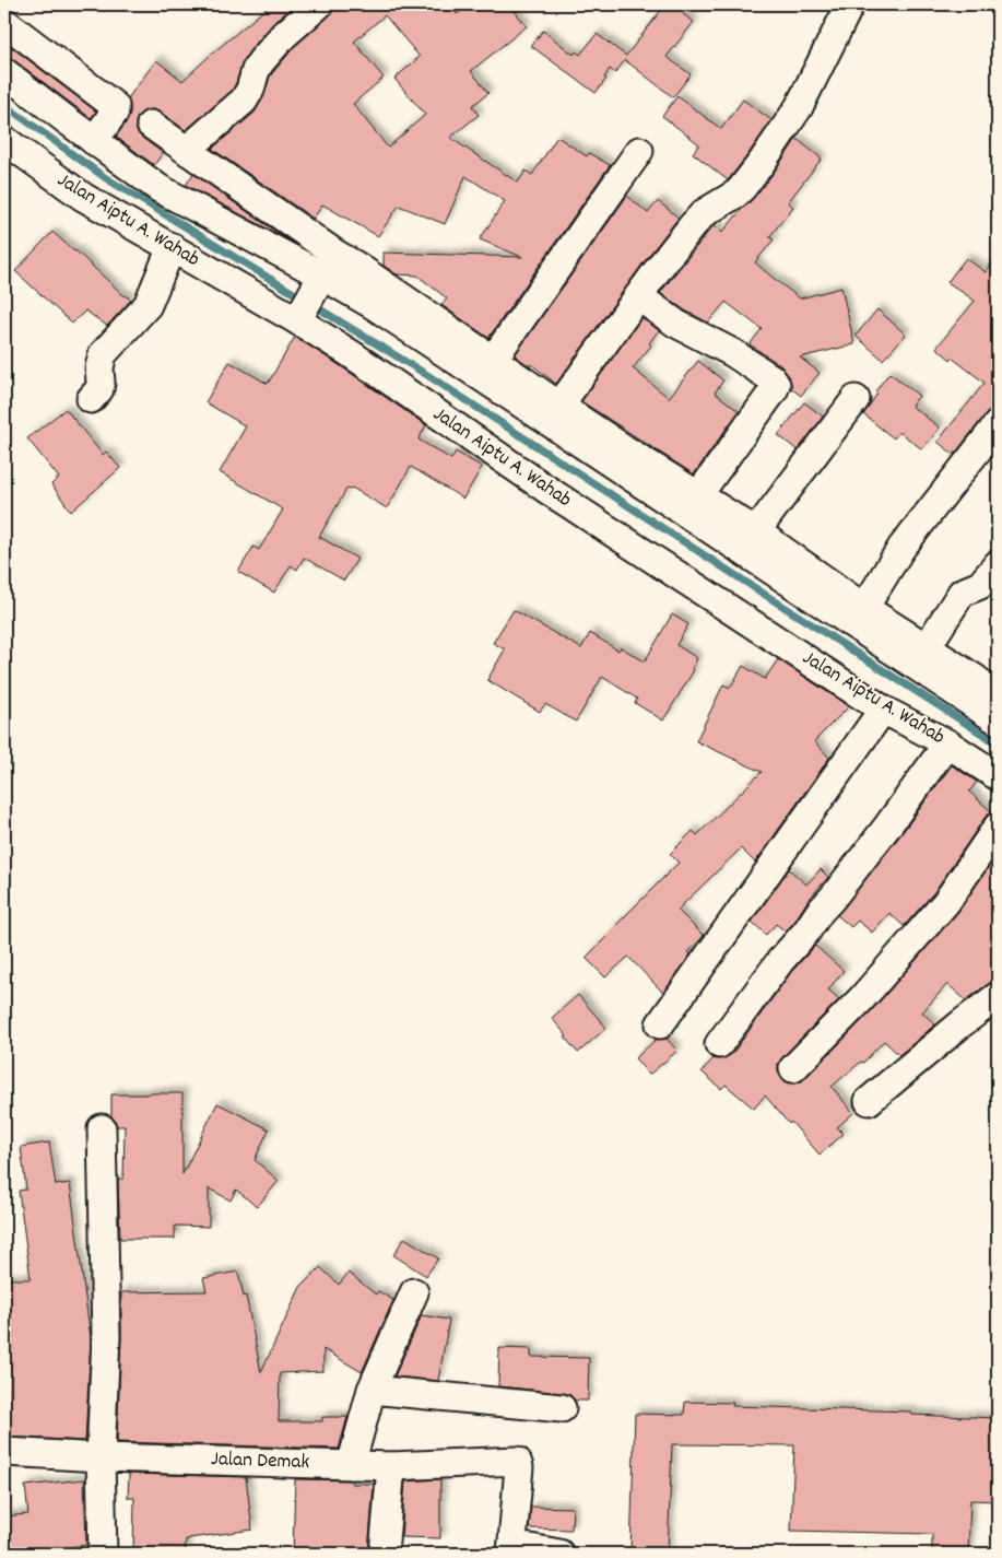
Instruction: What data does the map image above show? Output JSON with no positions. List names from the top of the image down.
{
  "streets": {
    "street": ["Jalan Aiptu A. Wahab", "Jalan Demak"]
  }
}
